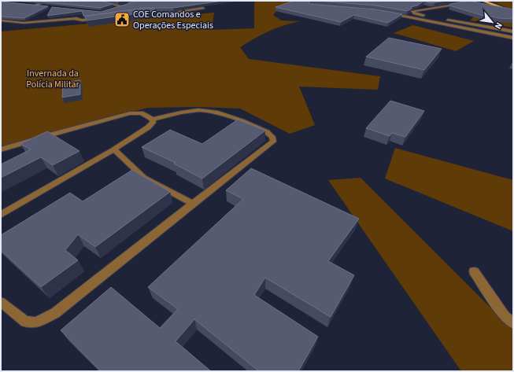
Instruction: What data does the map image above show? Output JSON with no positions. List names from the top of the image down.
{
  "parks": ["Invernada da Polícia Militar"],
  "places": {
    "public building": ["COE Comandos e Operações Especiais"]
  },
  "north": "bottom right"
}
